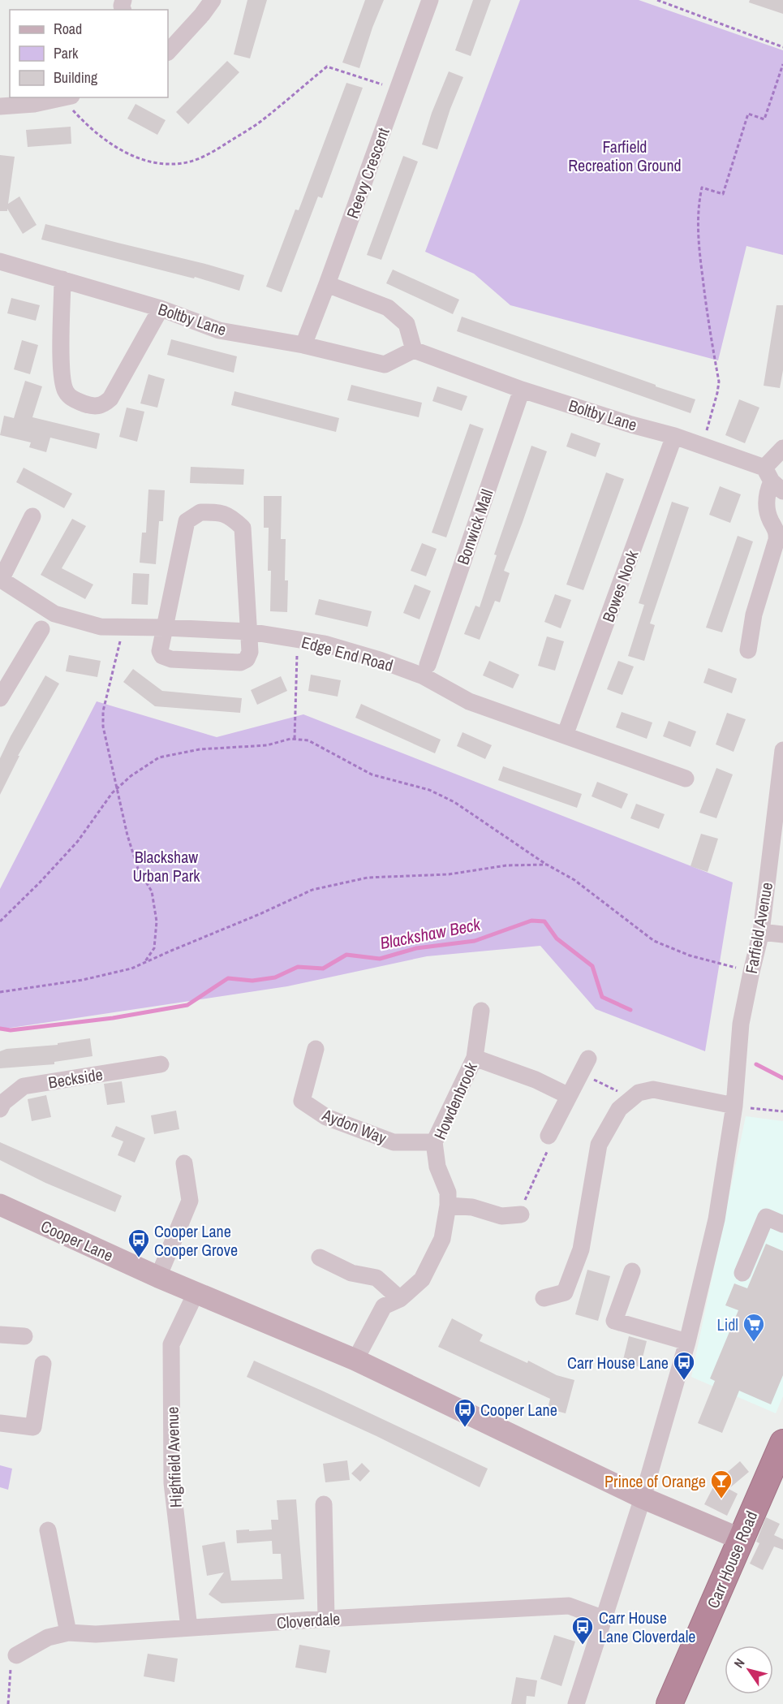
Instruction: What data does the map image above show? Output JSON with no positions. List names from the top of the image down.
{
  "streets": {
    "highway": ["Carr House Road"],
    "main road": ["Cooper Lane"],
    "street": [
      "Reevy Crescent",
      "Boltby Lane",
      "Bonwick Mall",
      "Bowes Nook",
      "Edge End Road",
      "Farfield Avenue",
      "Beckside",
      "Howdenbrook",
      "Aydon Way",
      "Highfield Avenue",
      "Cloverdale"
    ]
  },
  "crossings": [
    ["Reevy Crescent", "Boltby Lane"],
    ["Boltby Lane", "Bonwick Mall"],
    ["Boltby Lane", "Bowes Nook"],
    ["Bowes Nook", "Edge End Road"],
    ["Howdenbrook", "Aydon Way"],
    ["Howdenbrook", "Cooper Lane"],
    ["Cooper Lane", "Highfield Avenue"],
    ["Cooper Lane", "Carr House Road"],
    ["Highfield Avenue", "Cloverdale"]
  ],
  "water": ["Blackshaw Beck"],
  "parks": ["Farfield Recreation Ground", "Blackshaw Urban Park"],
  "places": {
    "bus stop": [
      "Cooper Lane Cooper Grove",
      "Carr House Lane",
      "Cooper Lane",
      "Carr House Lane Cloverdale"
    ],
    "supermarket": ["Lidl"],
    "bar": ["Prince of Orange"]
  },
  "legend": ["Road", "Park", "Building"],
  "north": "top left"
}
